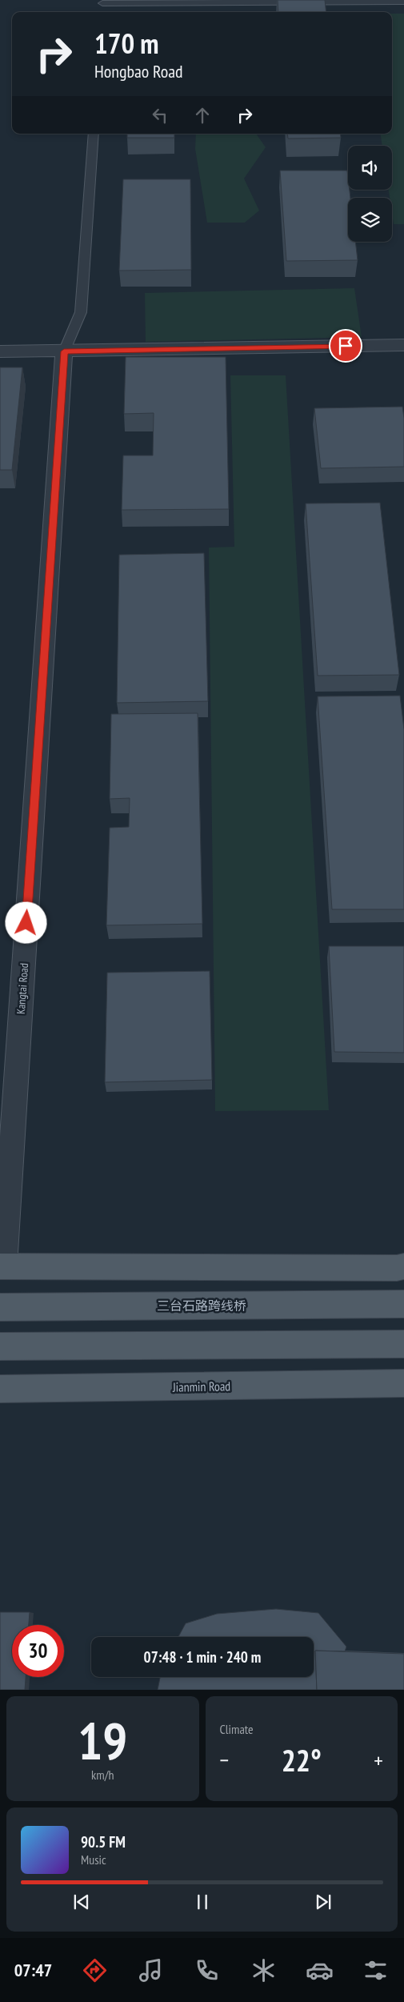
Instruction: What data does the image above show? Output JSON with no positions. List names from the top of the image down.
{
  "streets": {
    "main road": ["三台石路跨线桥", "Jianmin Road"],
    "street": ["Kangtai Road"]
  },
  "page": {
    "turn": ["170 m", "Hongbao Road"],
    "limit": "30",
    "trip": "07:48 · 1 min · 240 m",
    "tile": [
      ["19", "km/h"],
      "Climate"
    ],
    "heat": ["−", "22°", "+"],
    "song": ["90.5 FM", "Music"],
    "tabs": "07:47"
  }
}
